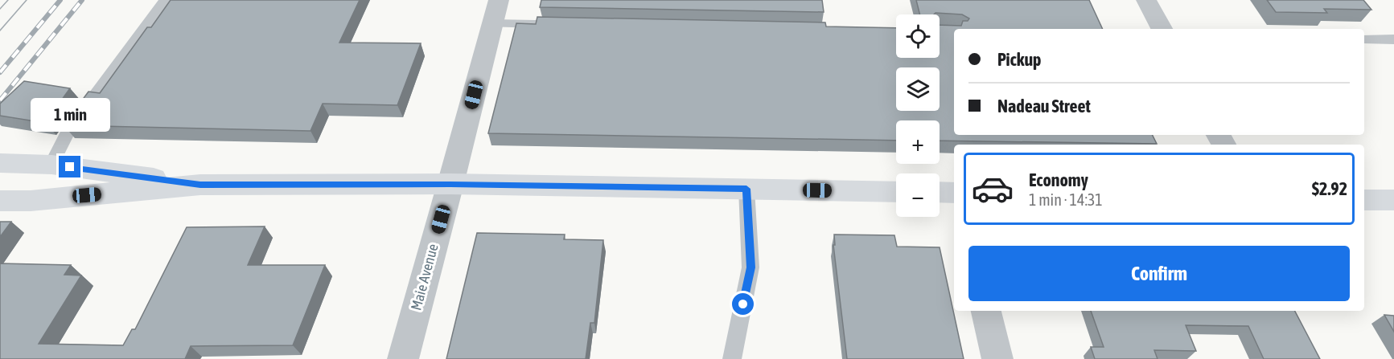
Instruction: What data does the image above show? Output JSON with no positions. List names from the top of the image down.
{
  "streets": {
    "street": ["Maie Avenue"]
  },
  "page": {
    "map_buttons": ["+", "−"],
    "banner": ["Pickup", "Nadeau Street"],
    "bubble": "1 min",
    "list": [
      {
        "name": "Economy",
        "note": "1 min · 14:31",
        "value": "$2.92"
      }
    ],
    "buttons": "Confirm"
  }
}
